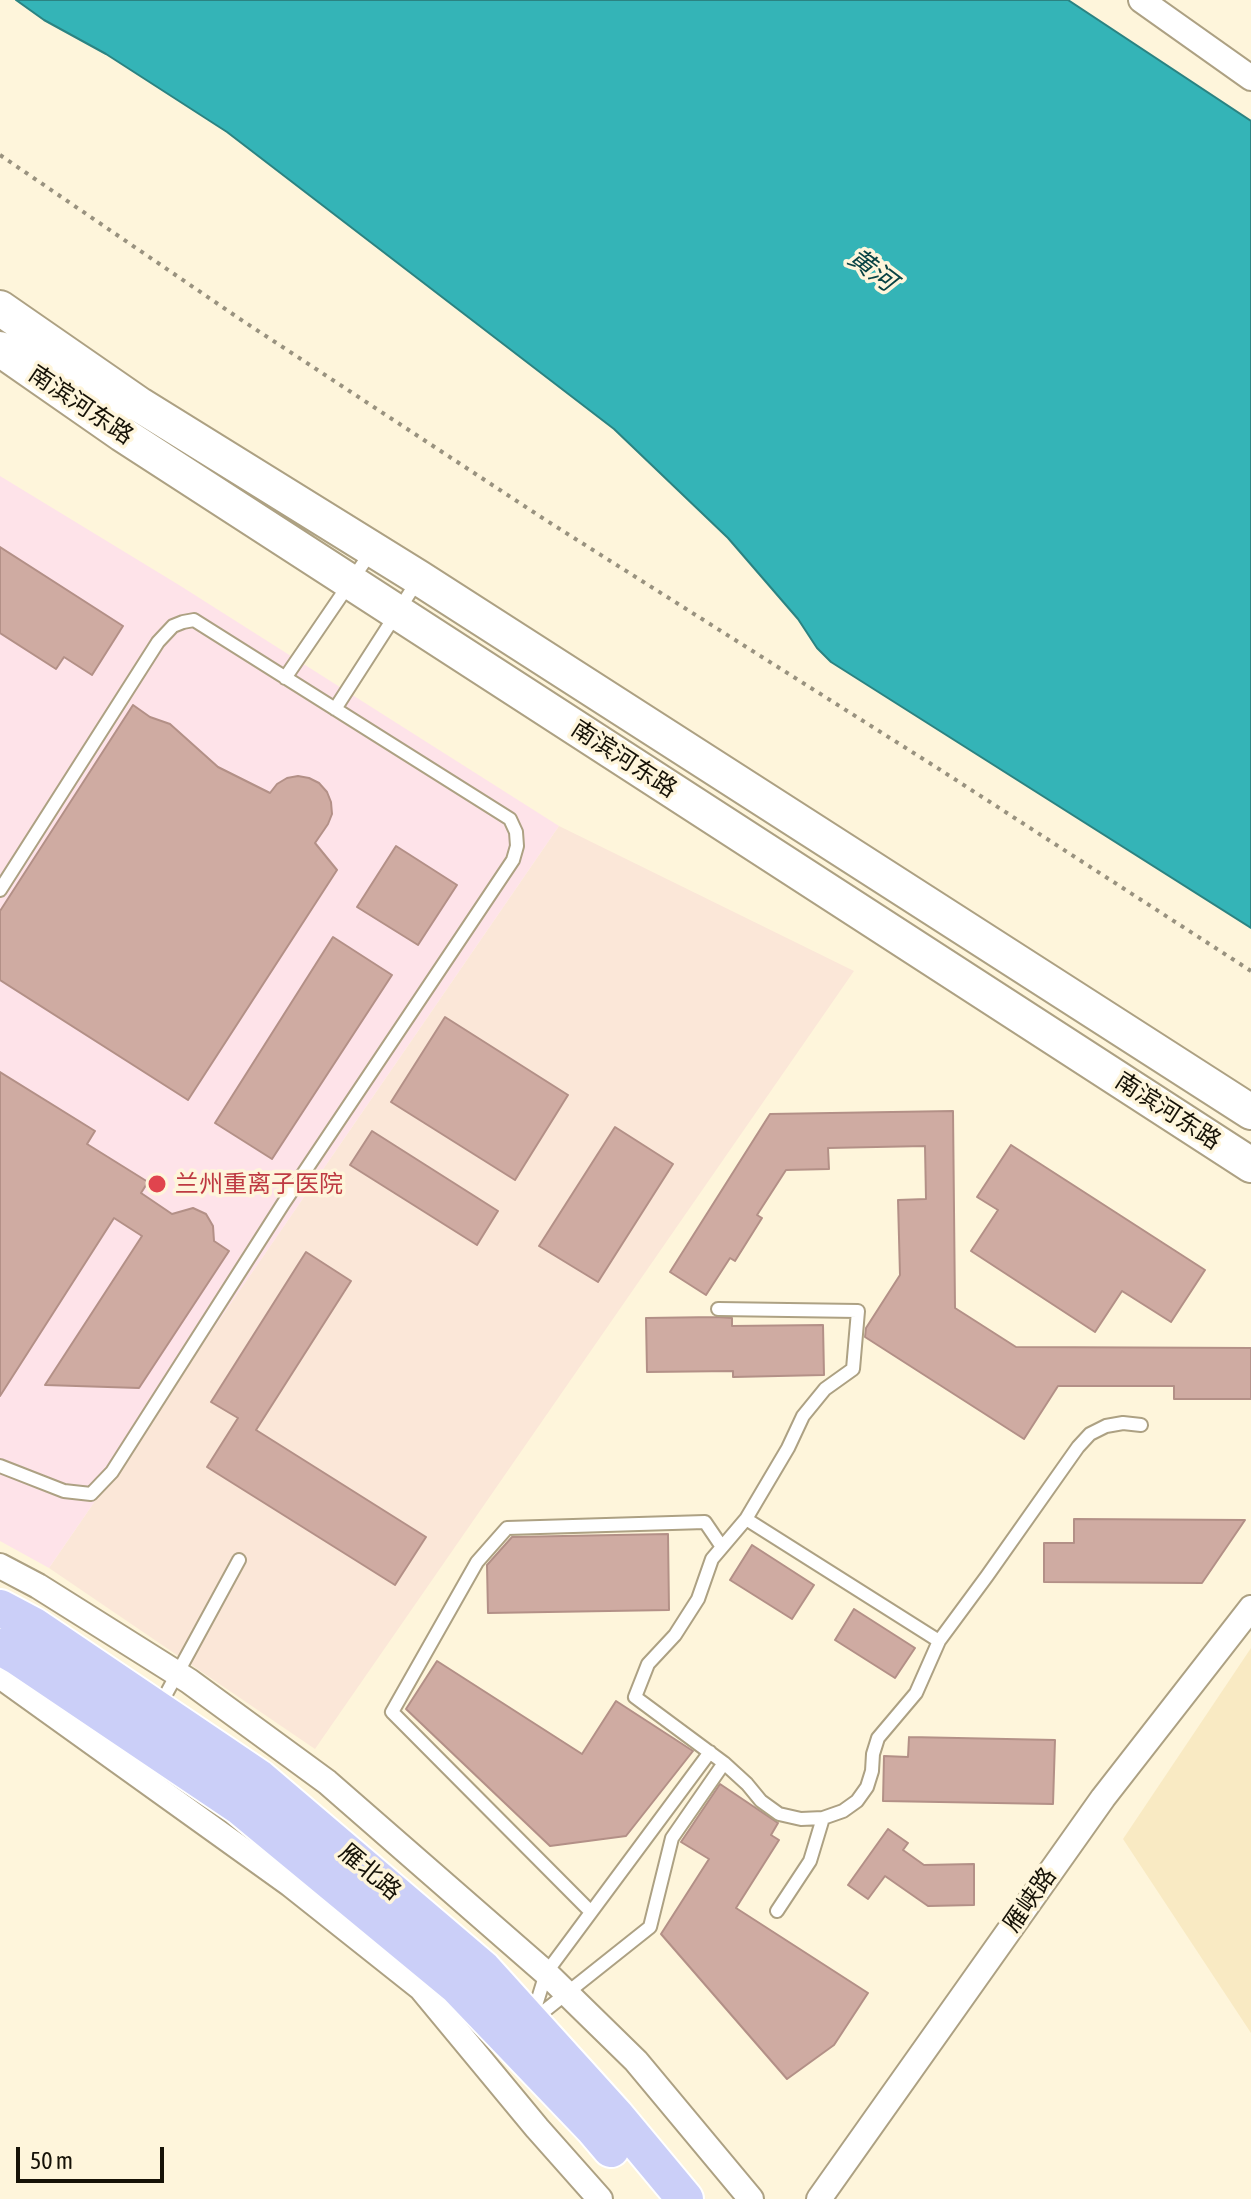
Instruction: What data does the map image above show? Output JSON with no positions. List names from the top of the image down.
{
  "streets": {
    "main road": ["南滨河东路", "雁北路"],
    "street": ["雁峡路"]
  },
  "water": ["黄河"],
  "places": ["兰州重离子医院"],
  "scale_bar": "50 m"
}
